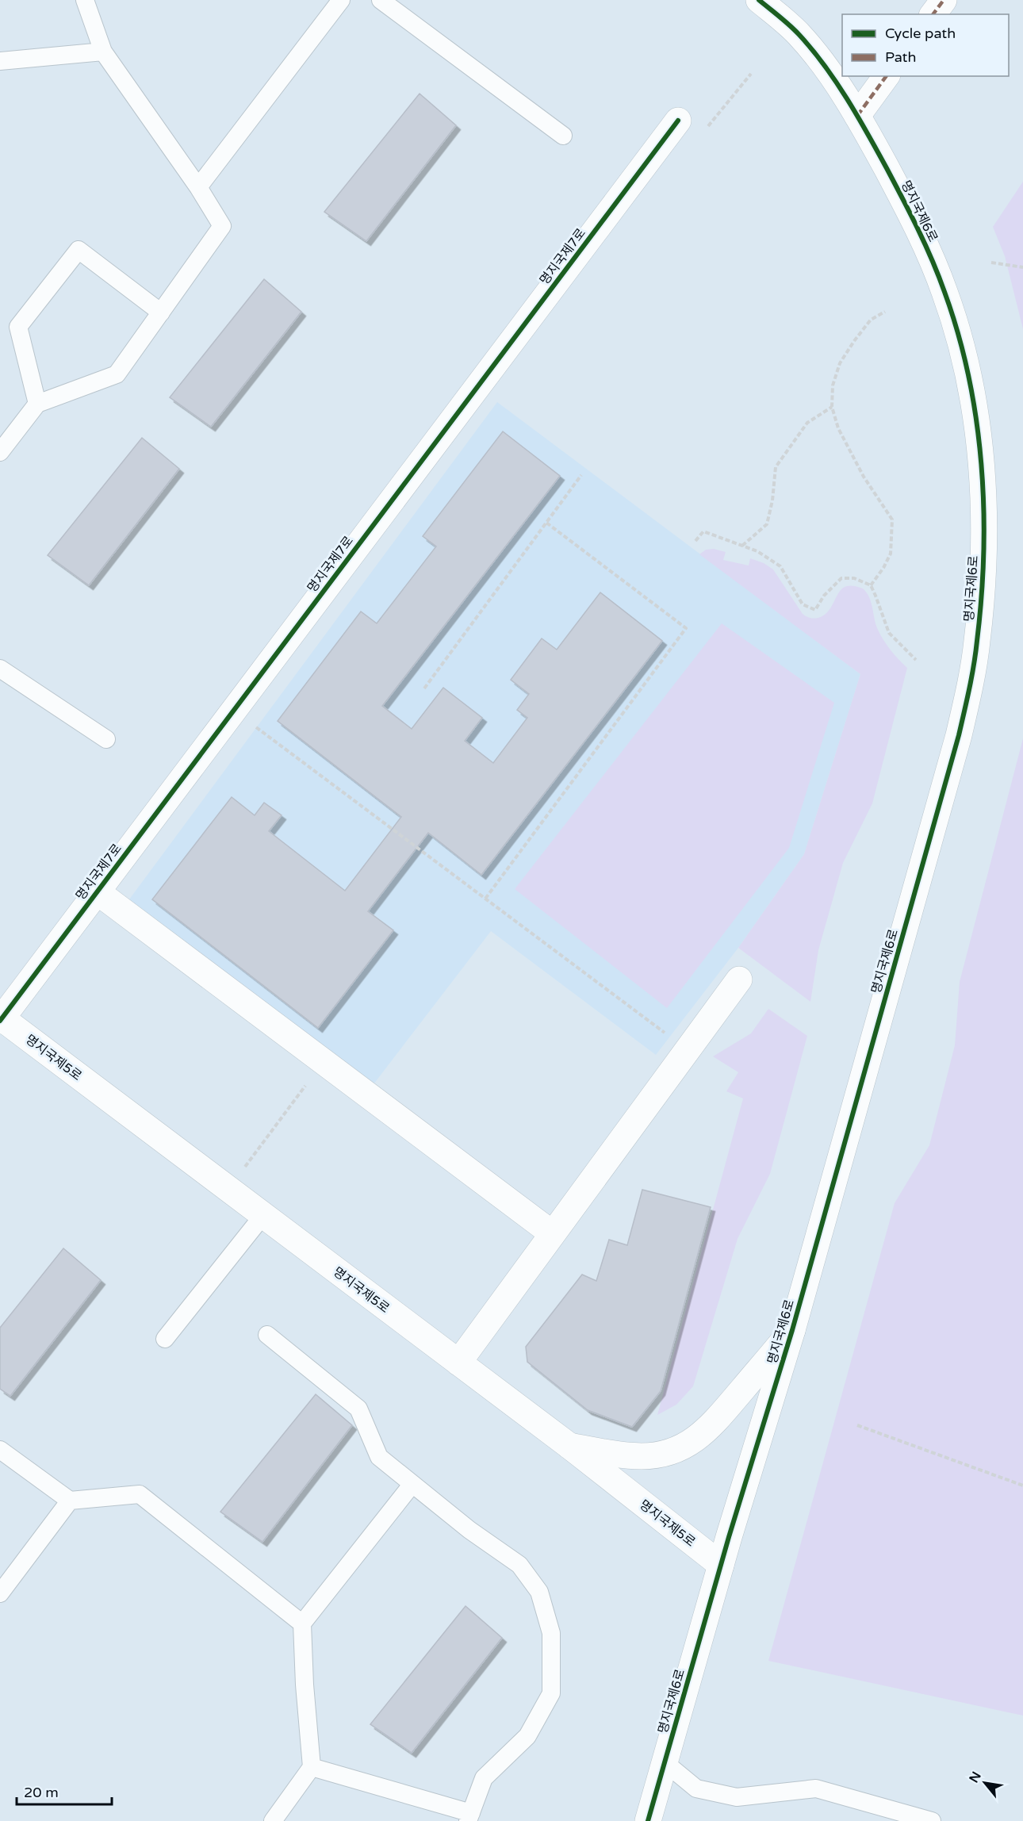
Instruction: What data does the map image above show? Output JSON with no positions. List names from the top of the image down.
{
  "streets": {
    "street": ["명지국제6로", "명지국제7로", "명지국제5로"]
  },
  "crossings": [
    ["명지국제6로", "명지국제5로"],
    ["명지국제7로", "명지국제5로"]
  ],
  "legend": ["Cycle path", "Path"],
  "scale_bar": "20 m",
  "north": "top left"
}
